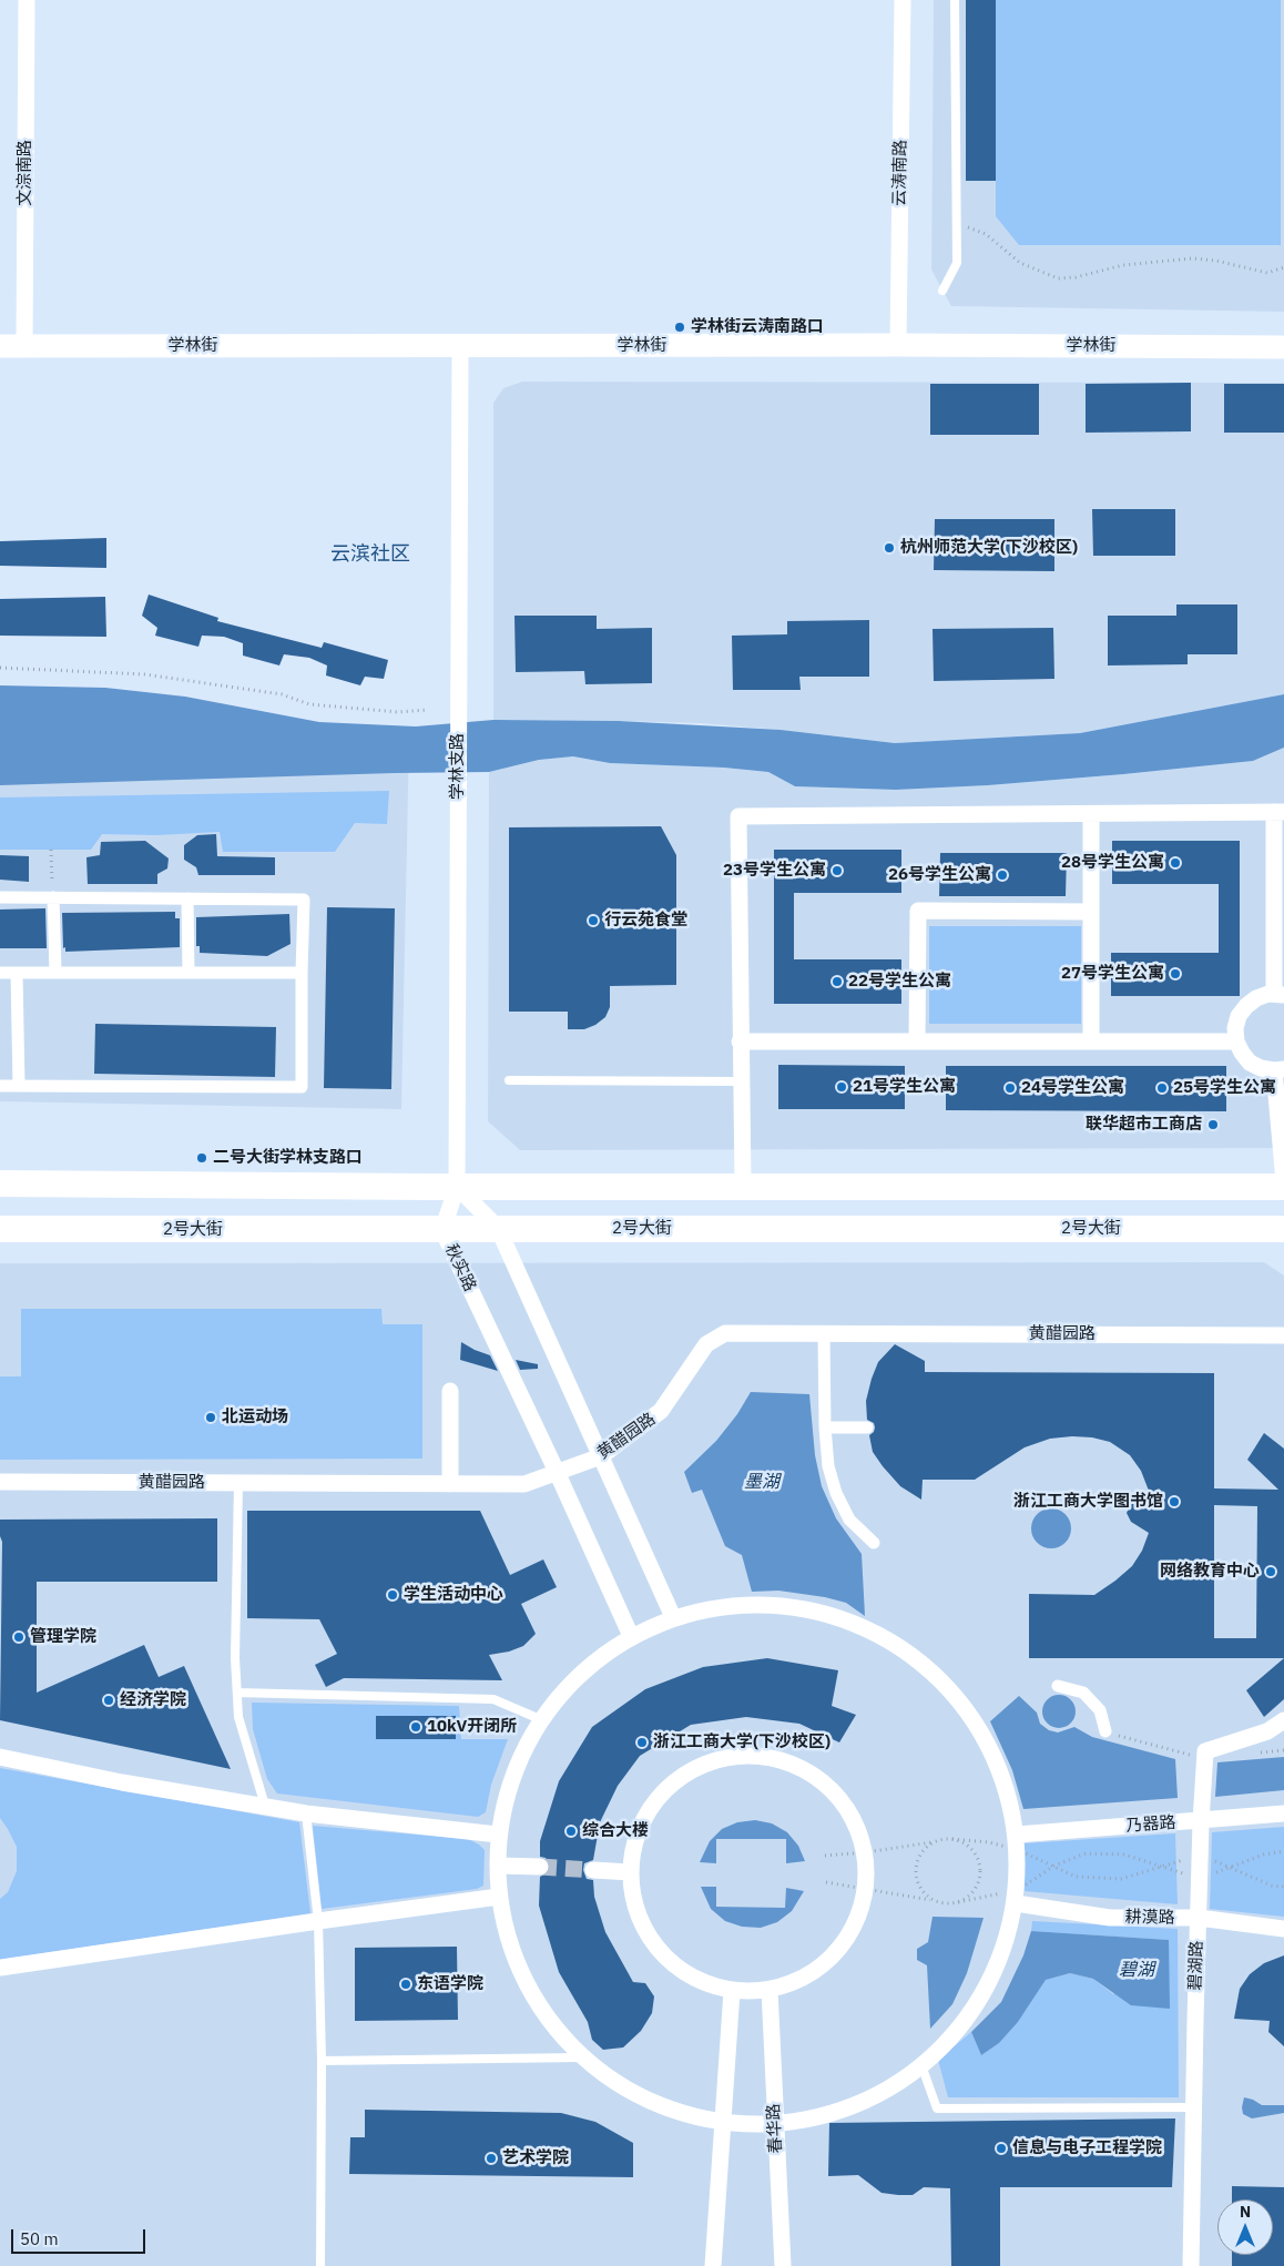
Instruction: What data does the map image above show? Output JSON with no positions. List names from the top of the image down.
{
  "streets": {
    "main road": ["学林街", "2号大街"],
    "street": [
      "文淙南路",
      "云涛南路",
      "学林支路",
      "秋实路",
      "黄醋园路",
      "乃器路",
      "耕漠路",
      "碧湖路",
      "春华路"
    ]
  },
  "crossings": [
    ["文淙南路", "学林街"],
    ["云涛南路", "学林街"],
    ["学林街", "学林支路"],
    ["学林支路", "秋实路"],
    ["2号大街", "秋实路"],
    ["秋实路", "黄醋园路"],
    ["乃器路", "碧湖路"],
    ["耕漠路", "碧湖路"]
  ],
  "districts": ["云滨社区"],
  "water": ["墨湖", "碧湖"],
  "places": [
    "学林街云涛南路口",
    "杭州师范大学(下沙校区)",
    "28号学生公寓",
    "23号学生公寓",
    "26号学生公寓",
    "行云苑食堂",
    "27号学生公寓",
    "22号学生公寓",
    "21号学生公寓",
    "24号学生公寓",
    "25号学生公寓",
    "联华超市工商店",
    "二号大街学林支路口",
    "北运动场",
    "浙江工商大学图书馆",
    "网络教育中心",
    "学生活动中心",
    "管理学院",
    "经济学院",
    "10kV开闭所",
    "浙江工商大学(下沙校区)",
    "综合大楼",
    "东语学院",
    "信息与电子工程学院",
    "艺术学院"
  ],
  "scale_bar": "50 m",
  "north": "top"
}
